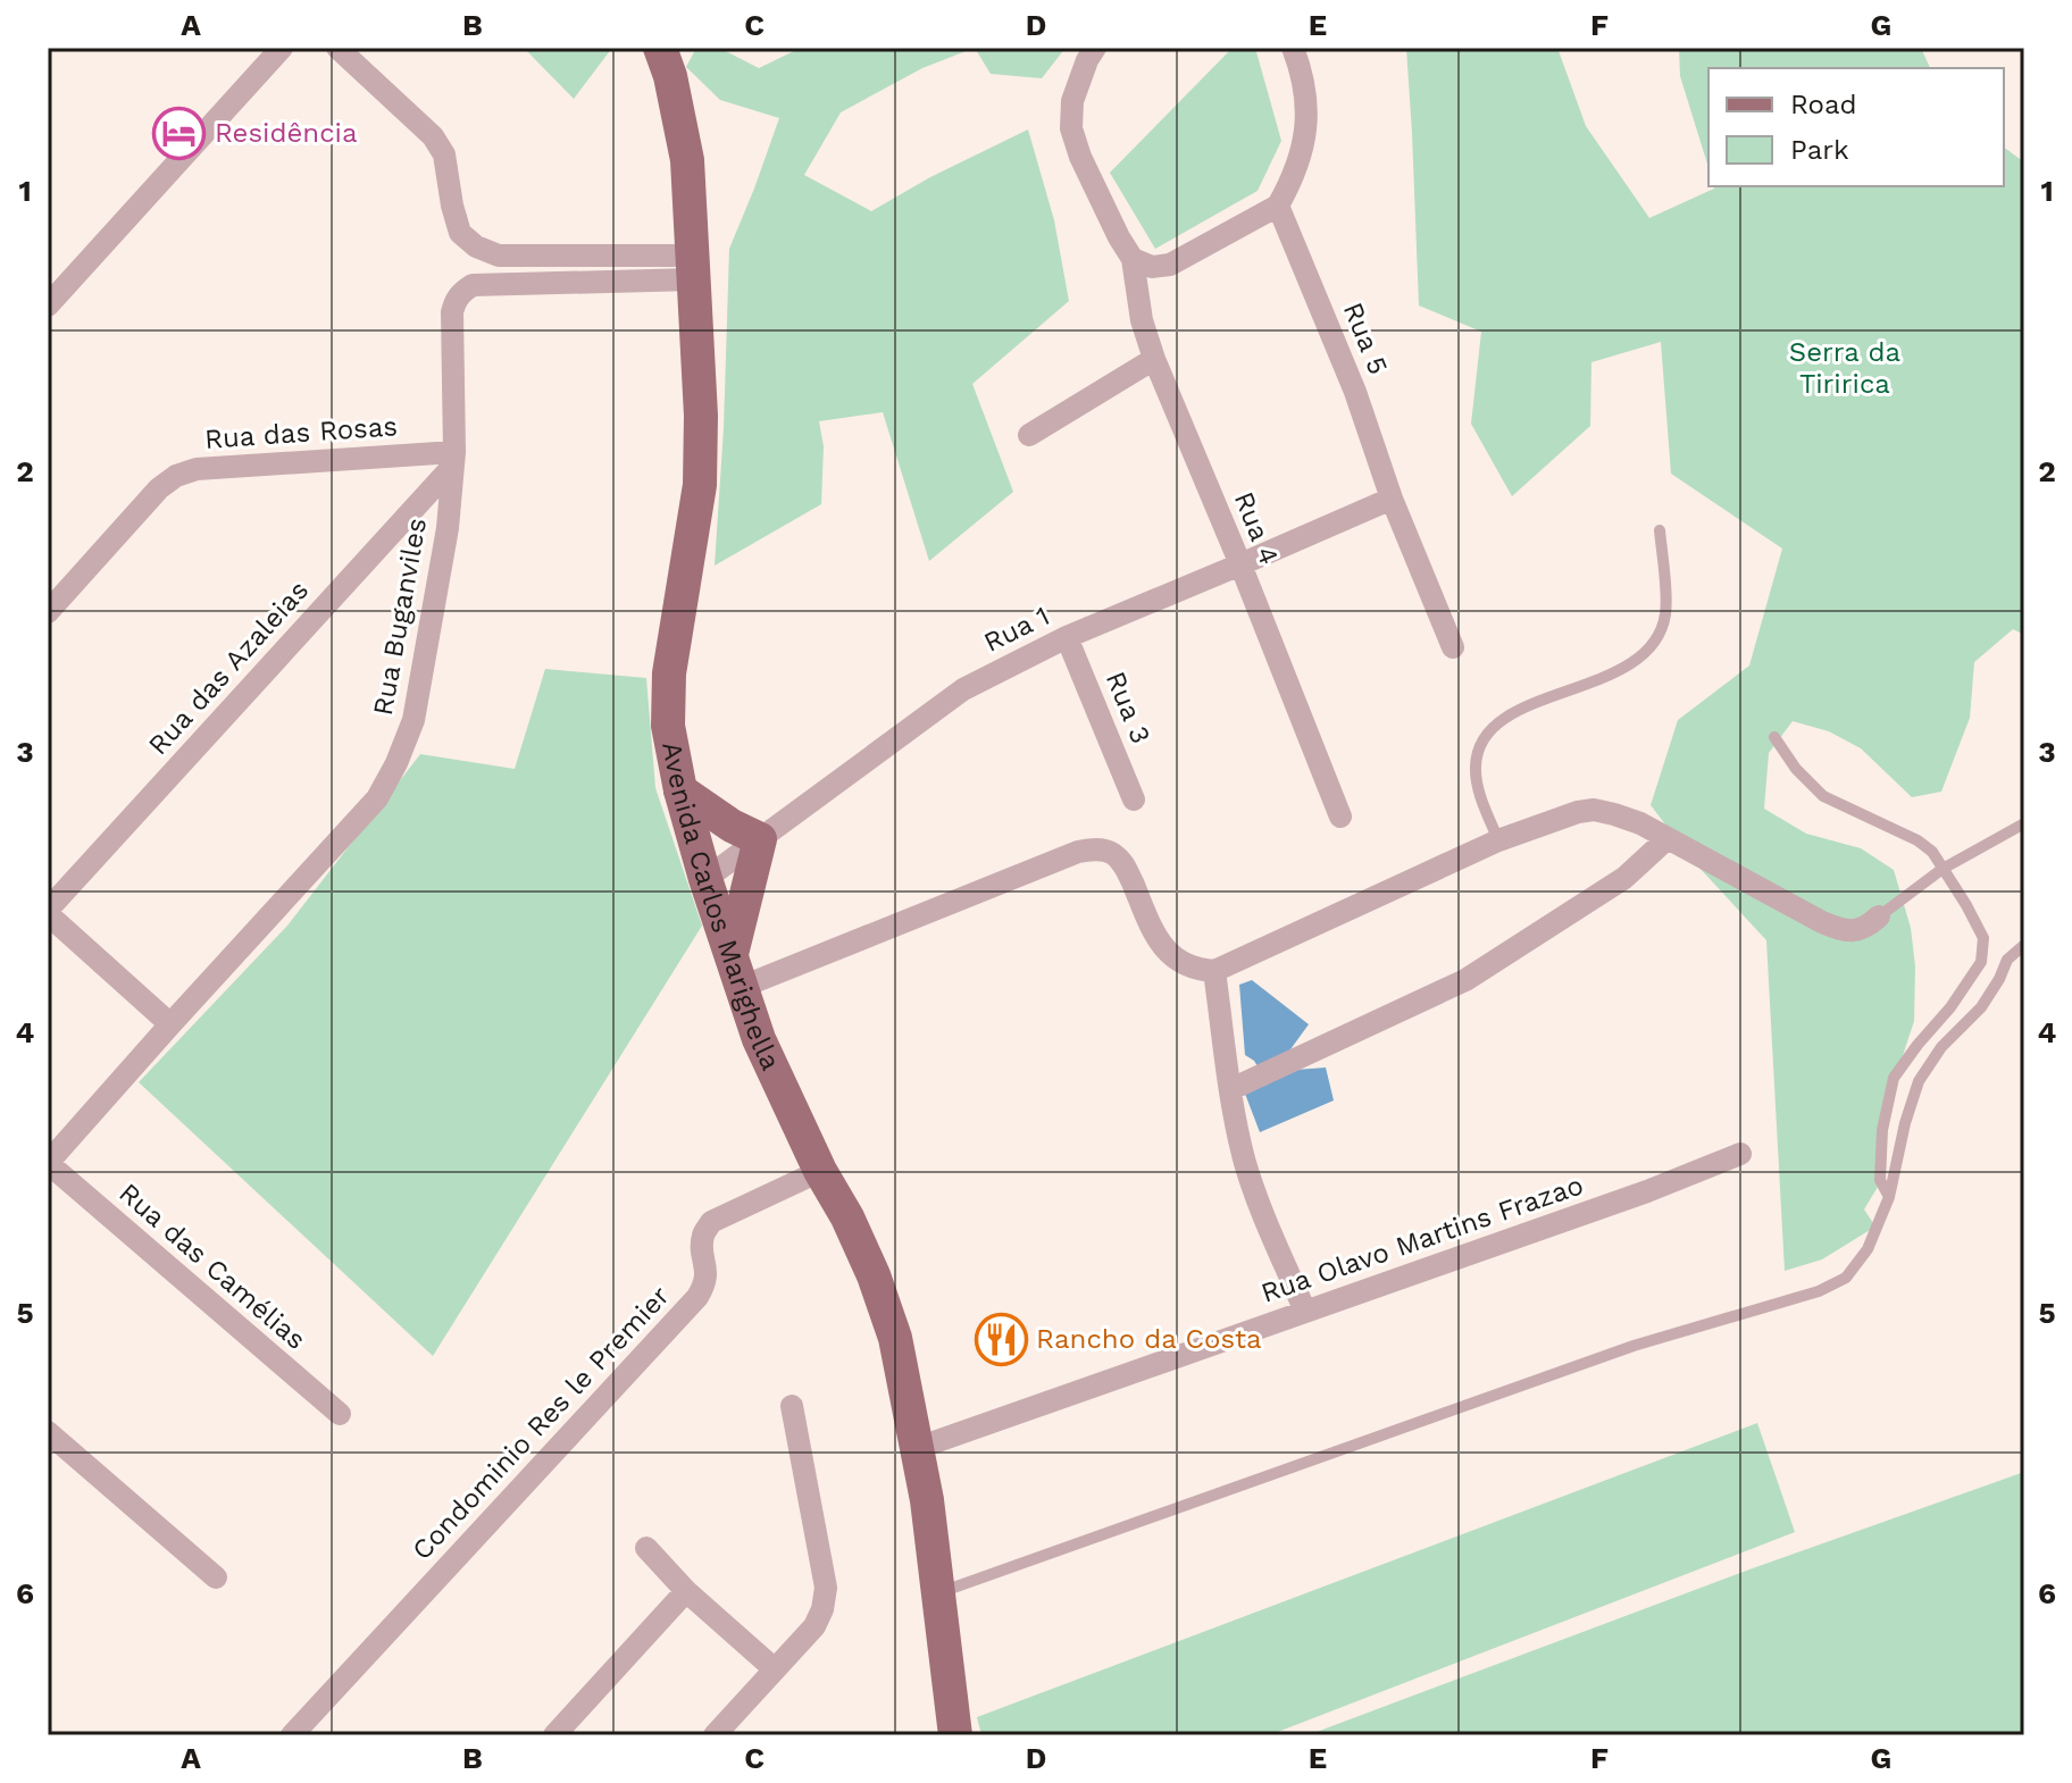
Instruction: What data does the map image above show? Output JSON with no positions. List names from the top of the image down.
{
  "streets": {
    "main road": ["Avenida Carlos Marighella"],
    "street": [
      "Rua 5",
      "Rua das Rosas",
      "Rua 4",
      "Rua Buganviles",
      "Rua 1",
      "Rua das Azaleias",
      "Rua 3",
      "Rua Olavo Martins Frazao",
      "Rua das Camélias",
      "Condominio Res le Premier"
    ]
  },
  "crossings": [
    ["Rua 5", "Rua 1"],
    ["Rua das Rosas", "Rua Buganviles"],
    ["Rua das Rosas", "Rua das Azaleias"],
    ["Rua 4", "Rua 1"],
    ["Rua Buganviles", "Rua das Azaleias"],
    ["Rua Buganviles", "Avenida Carlos Marighella"],
    ["Rua Buganviles", "Rua das Camélias"],
    ["Rua 1", "Rua 3"],
    ["Rua 1", "Avenida Carlos Marighella"],
    ["Avenida Carlos Marighella", "Rua Olavo Martins Frazao"],
    ["Avenida Carlos Marighella", "Condominio Res le Premier"]
  ],
  "parks": ["Serra da Tiririca"],
  "places": {
    "hotel": ["Residência"],
    "restaurant": ["Rancho da Costa"]
  },
  "legend": ["Road", "Park"],
  "grid": {
    "columns": [
      "A",
      "B",
      "C",
      "D",
      "E",
      "F",
      "G"
    ],
    "rows": [
      "1",
      "2",
      "3",
      "4",
      "5",
      "6"
    ]
  }
}
